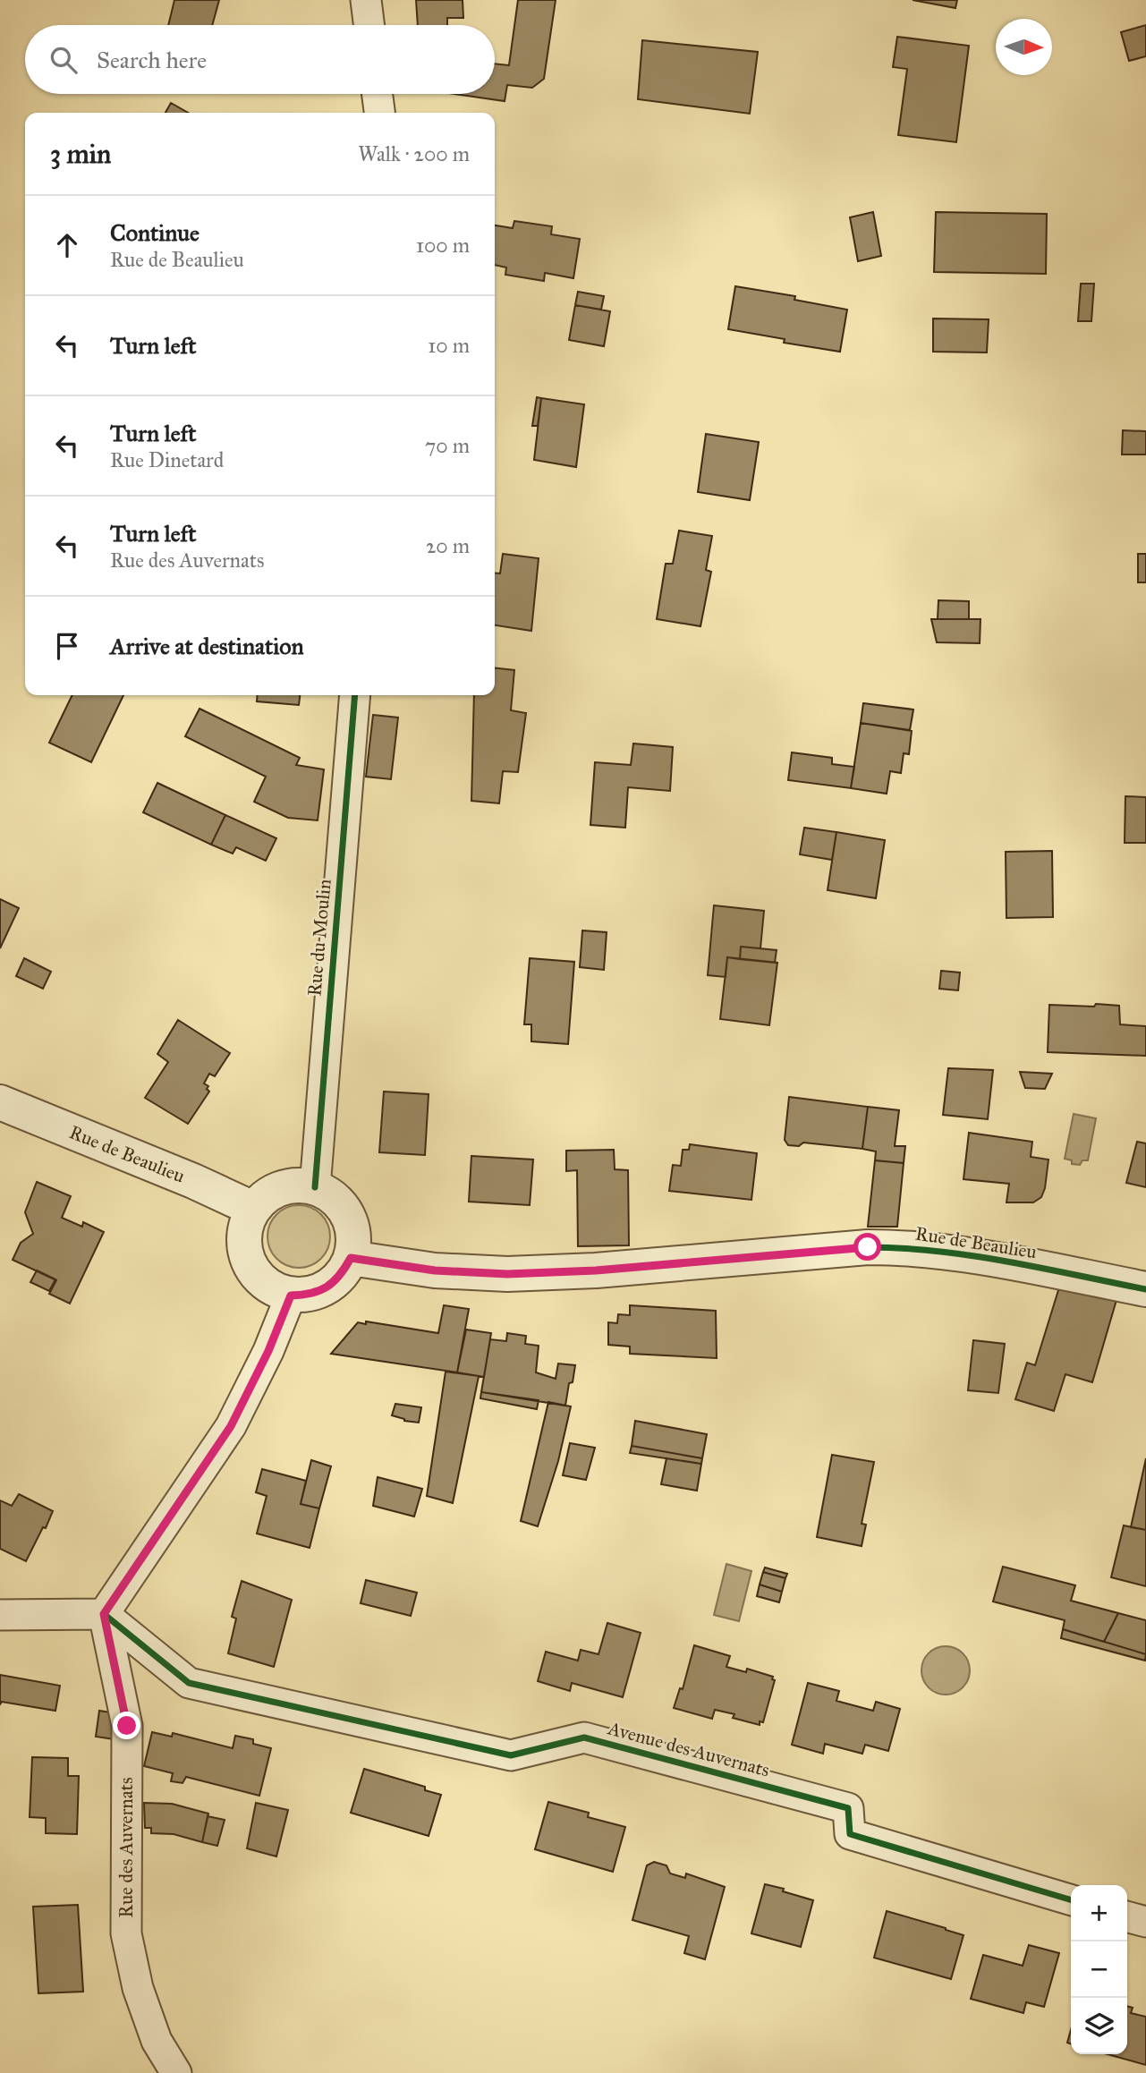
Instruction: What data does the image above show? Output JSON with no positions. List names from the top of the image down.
{
  "streets": {
    "street": [
      "Rue du Moulin",
      "Rue de Beaulieu",
      "Avenue des Auvernats",
      "Rue des Auvernats"
    ]
  },
  "crossings": [
    ["Rue du Moulin", "Rue de Beaulieu"],
    ["Avenue des Auvernats", "Rue des Auvernats"]
  ],
  "north": "right",
  "page": {
    "search": "Search here",
    "heading": ["3 min", "Walk · 200 m"],
    "list": [
      ["Continue", "Rue de Beaulieu", "100 m"],
      ["Turn left", "10 m"],
      ["Turn left", "Rue Dinetard", "70 m"],
      ["Turn left", "Rue des Auvernats", "20 m"],
      "Arrive at destination"
    ],
    "map_buttons": ["+", "−"]
  }
}
